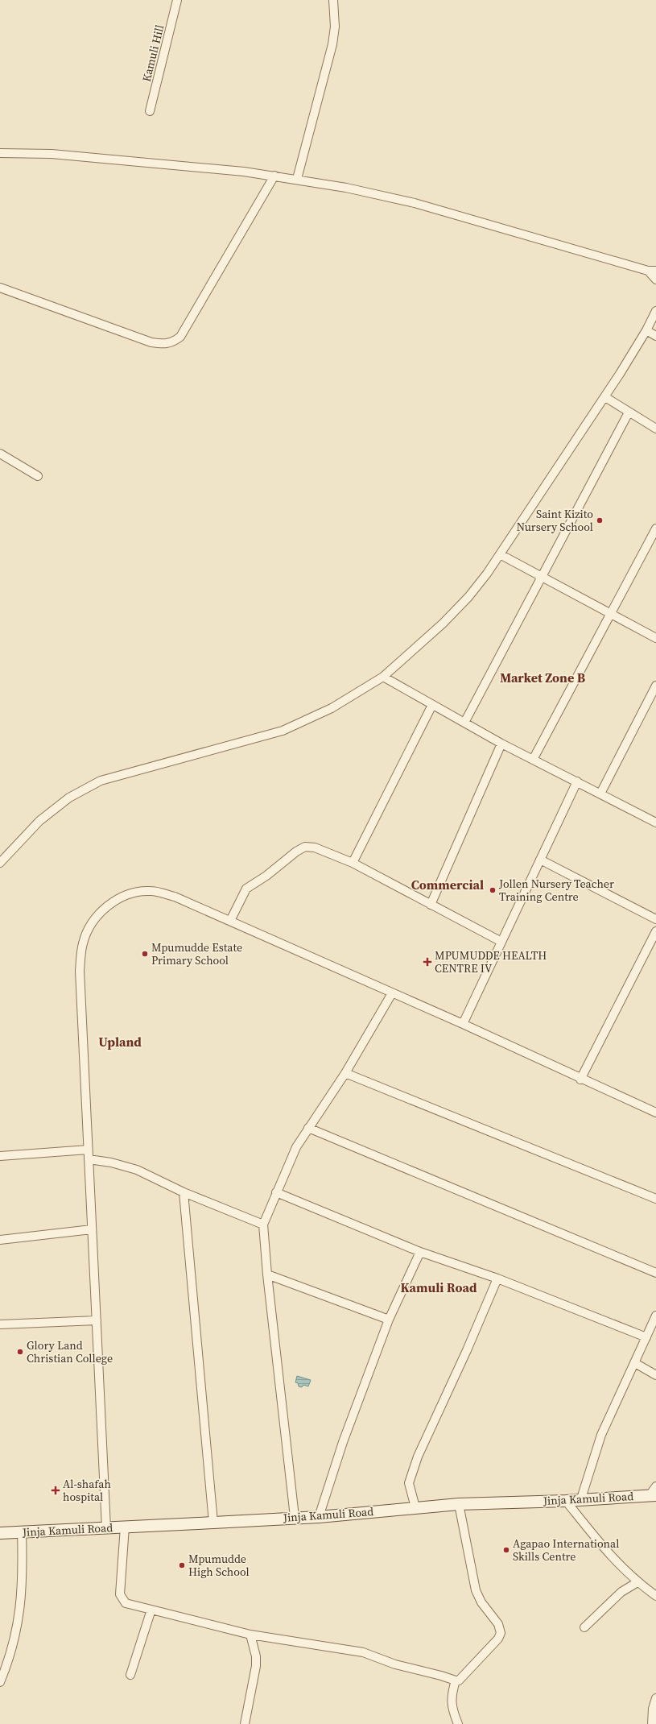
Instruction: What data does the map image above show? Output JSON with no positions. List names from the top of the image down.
{
  "streets": {
    "main road": ["Jinja Kamuli Road"],
    "street": ["Kamuli Hill"]
  },
  "districts": [
    "Market Zone B",
    "Commercial",
    "Upland",
    "Kamuli Road"
  ],
  "places": {
    "other": [
      "Saint Kizito Nursery School",
      "Jollen Nursery Teacher Training Centre",
      "Mpumudde Estate Primary School",
      "Glory Land Christian College",
      "Agapao International Skills Centre",
      "Mpumudde High School"
    ],
    "health": ["MPUMUDDE HEALTH CENTRE IV", "Al-shafah hospital"]
  }
}
